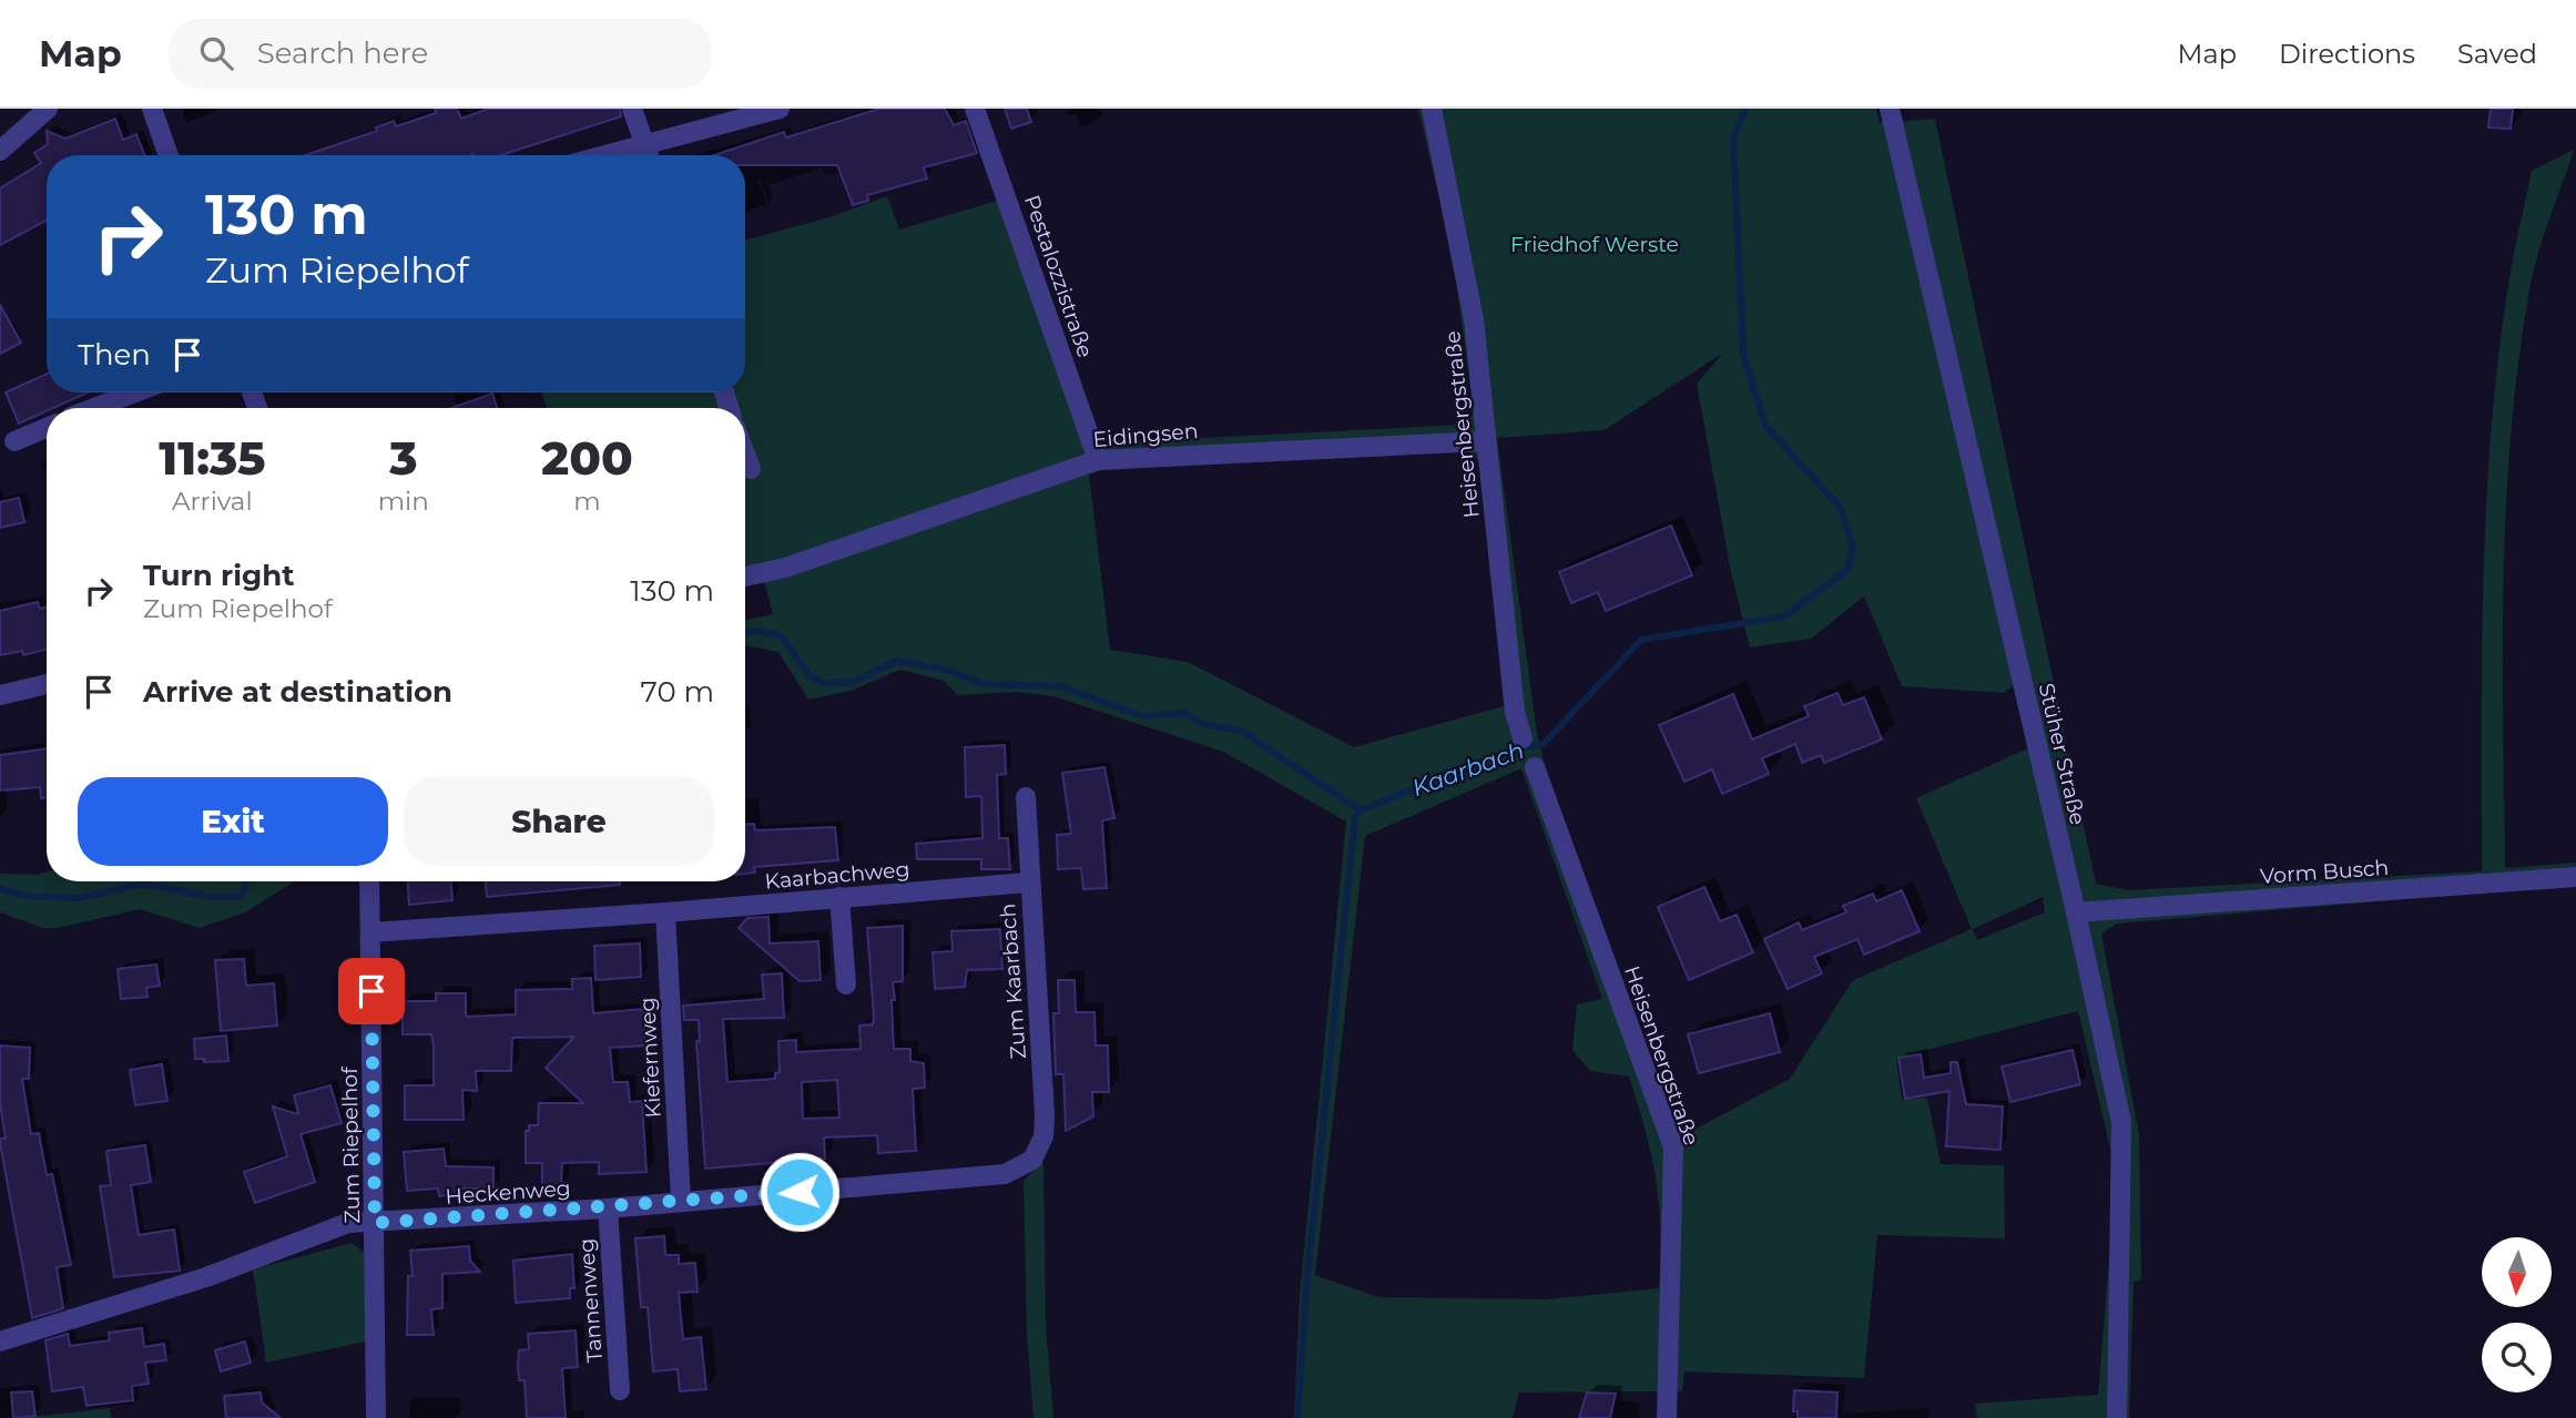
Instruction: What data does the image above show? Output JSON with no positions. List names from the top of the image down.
{
  "streets": {
    "street": [
      "Pestalozzistraße",
      "Heisenbergstraße",
      "Eidingsen",
      "Stüher Straße",
      "Vorm Busch",
      "Kaarbachweg",
      "Zum Kaarbach",
      "Kiefernweg",
      "Zum Riepelhof",
      "Heckenweg",
      "Tannenweg"
    ]
  },
  "crossings": [
    ["Pestalozzistraße", "Eidingsen"],
    ["Heisenbergstraße", "Eidingsen"],
    ["Stüher Straße", "Vorm Busch"],
    ["Kaarbachweg", "Zum Kaarbach"],
    ["Kaarbachweg", "Kiefernweg"],
    ["Kaarbachweg", "Zum Riepelhof"],
    ["Zum Kaarbach", "Heckenweg"],
    ["Kiefernweg", "Heckenweg"],
    ["Zum Riepelhof", "Heckenweg"],
    ["Heckenweg", "Tannenweg"]
  ],
  "water": ["Kaarbach"],
  "parks": ["Friedhof Werste"],
  "north": "bottom",
  "page": {
    "header": "Map",
    "search": "Search here",
    "nav": ["Map", "Directions", "Saved"],
    "turn": ["130 m", "Zum Riepelhof"],
    "then": "Then",
    "eta": [
      "11:35",
      "Arrival",
      "3",
      "min",
      "200",
      "m"
    ],
    "list": [
      {
        "name": "Turn right",
        "note": "Zum Riepelhof",
        "value": "130 m"
      },
      {
        "name": "Arrive at destination",
        "value": "70 m"
      }
    ],
    "buttons": ["Exit", "Share"]
  }
}
